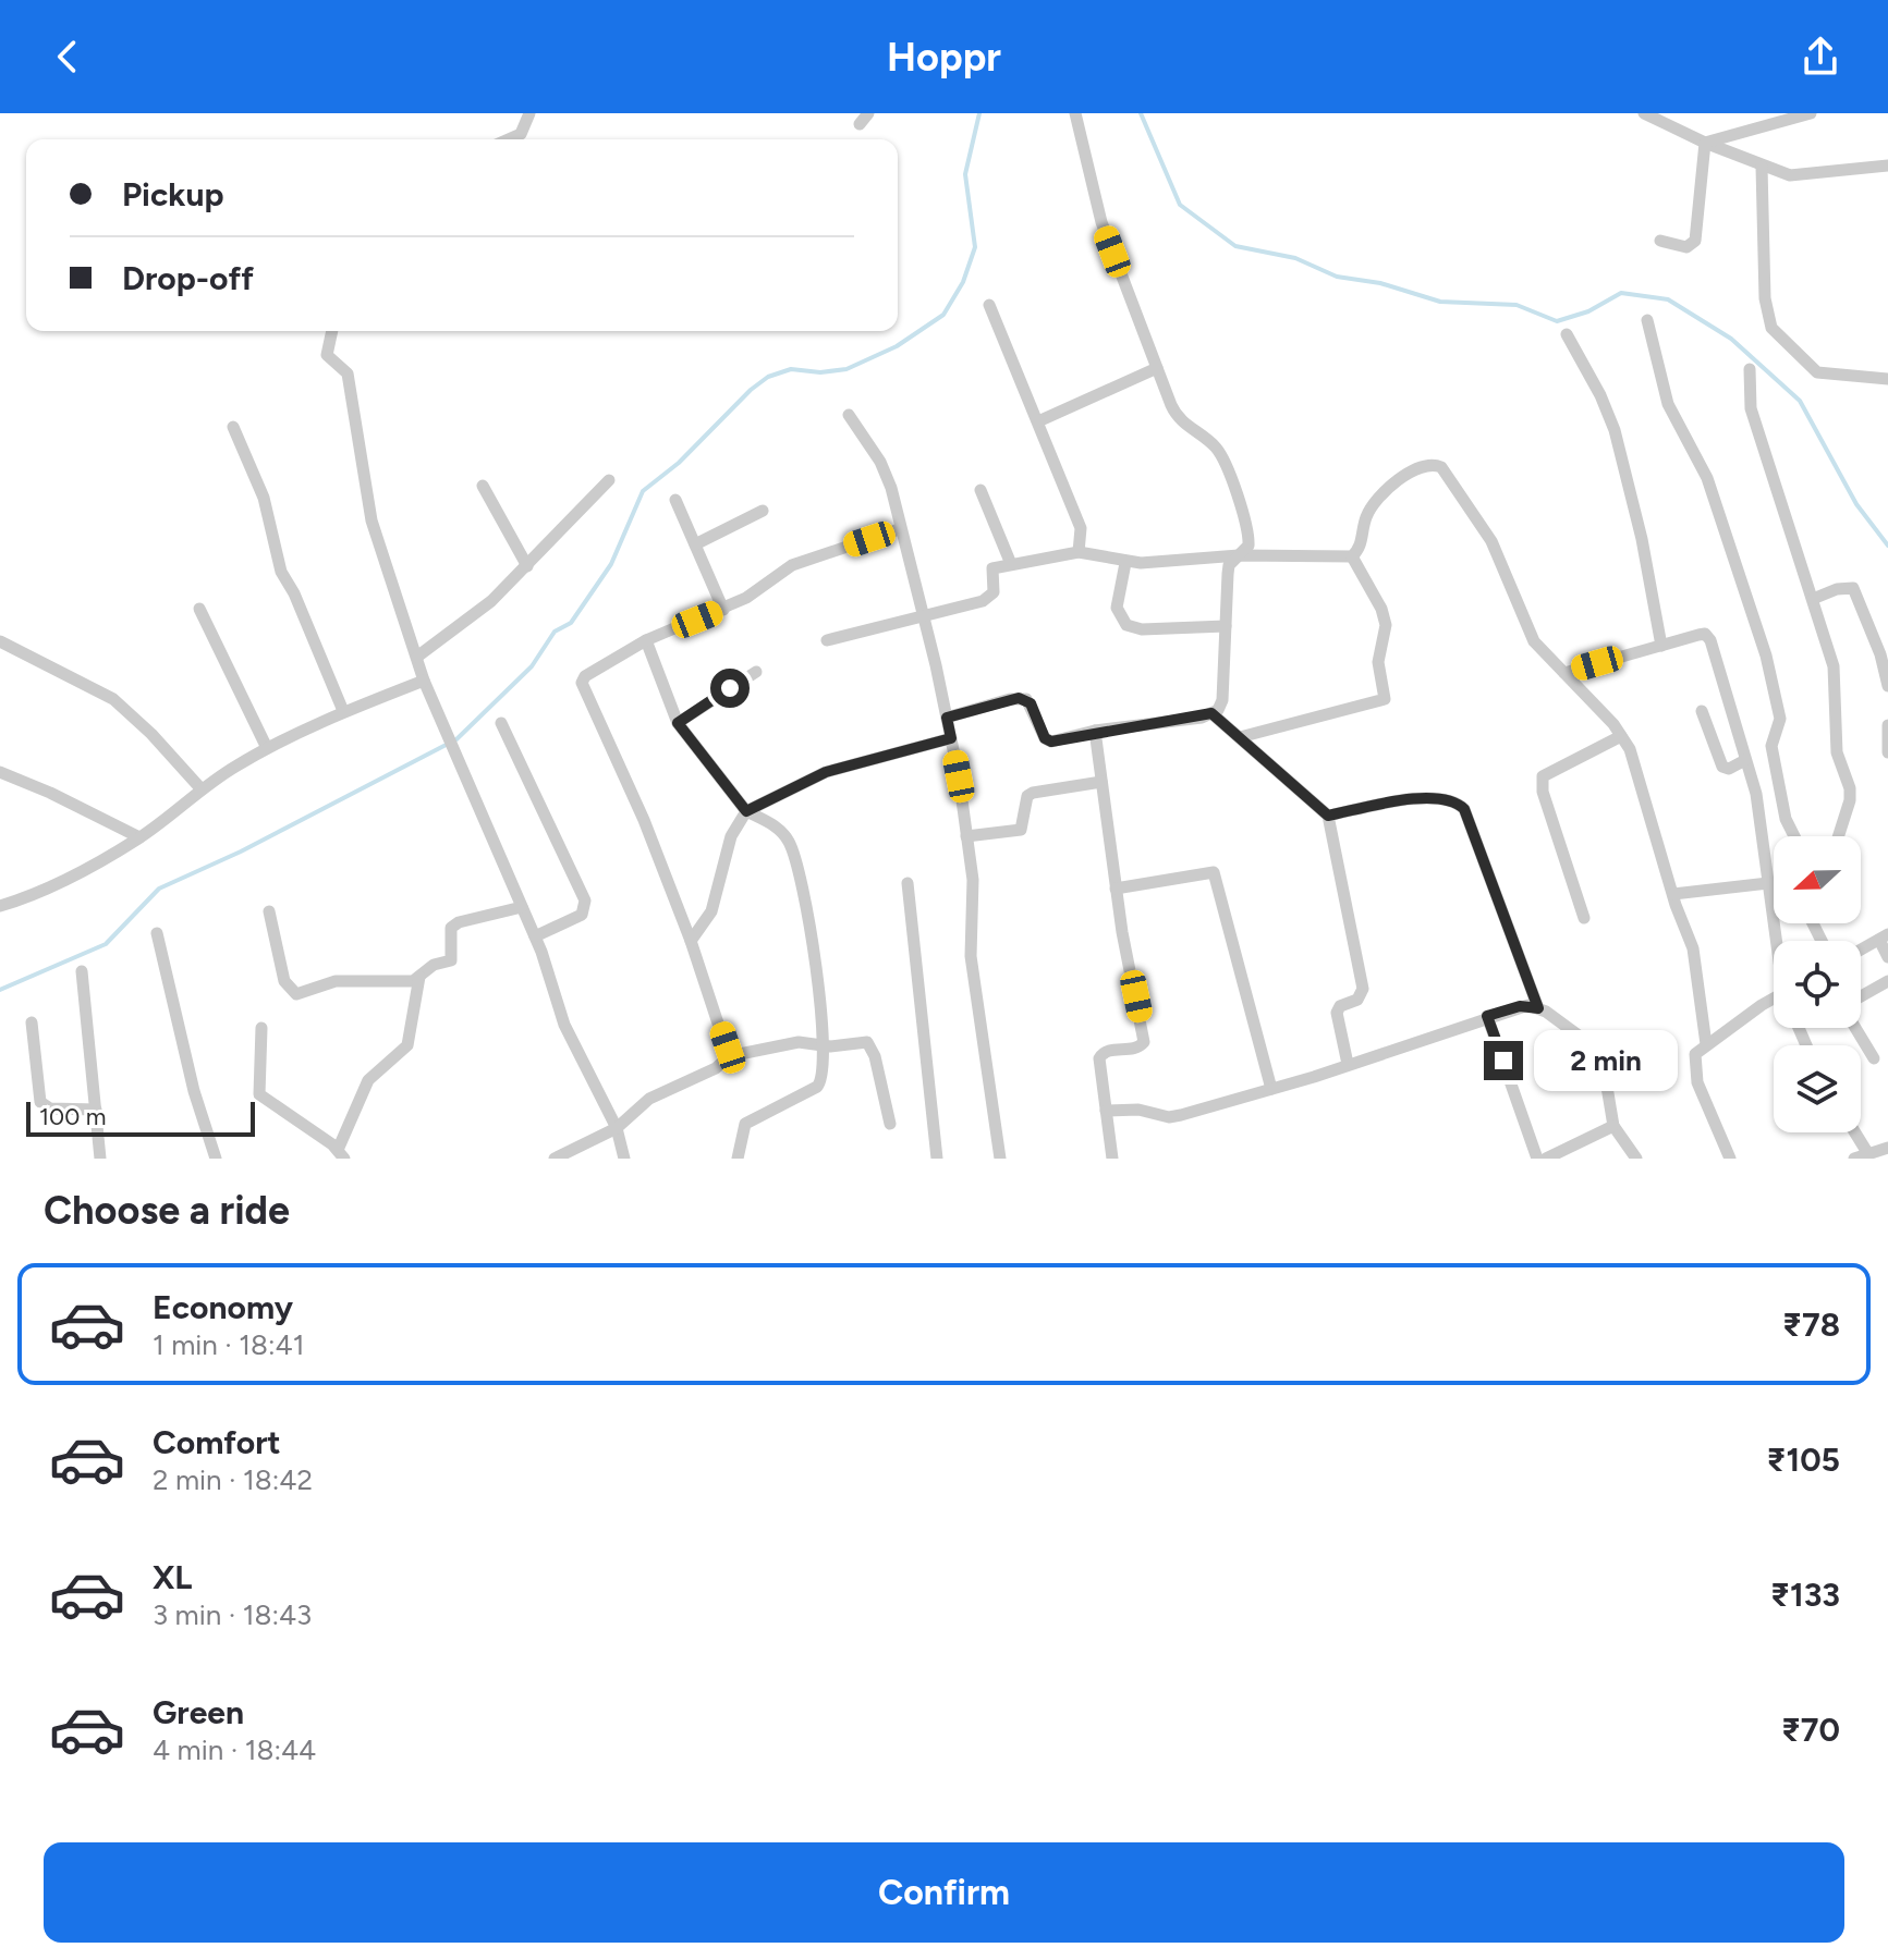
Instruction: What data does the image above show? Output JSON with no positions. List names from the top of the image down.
{
  "scale_bar": "100 m",
  "north": "left",
  "page": {
    "header": "Hoppr",
    "banner": ["Pickup", "Drop-off"],
    "bubble": "2 min",
    "scale": "100 m",
    "heading": "Choose a ride",
    "list": [
      {
        "name": "Economy",
        "note": "1 min · 18:41",
        "value": "₹78"
      },
      {
        "name": "Comfort",
        "note": "2 min · 18:42",
        "value": "₹105"
      },
      {
        "name": "XL",
        "note": "3 min · 18:43",
        "value": "₹133"
      },
      {
        "name": "Green",
        "note": "4 min · 18:44",
        "value": "₹70"
      }
    ],
    "buttons": "Confirm"
  }
}
